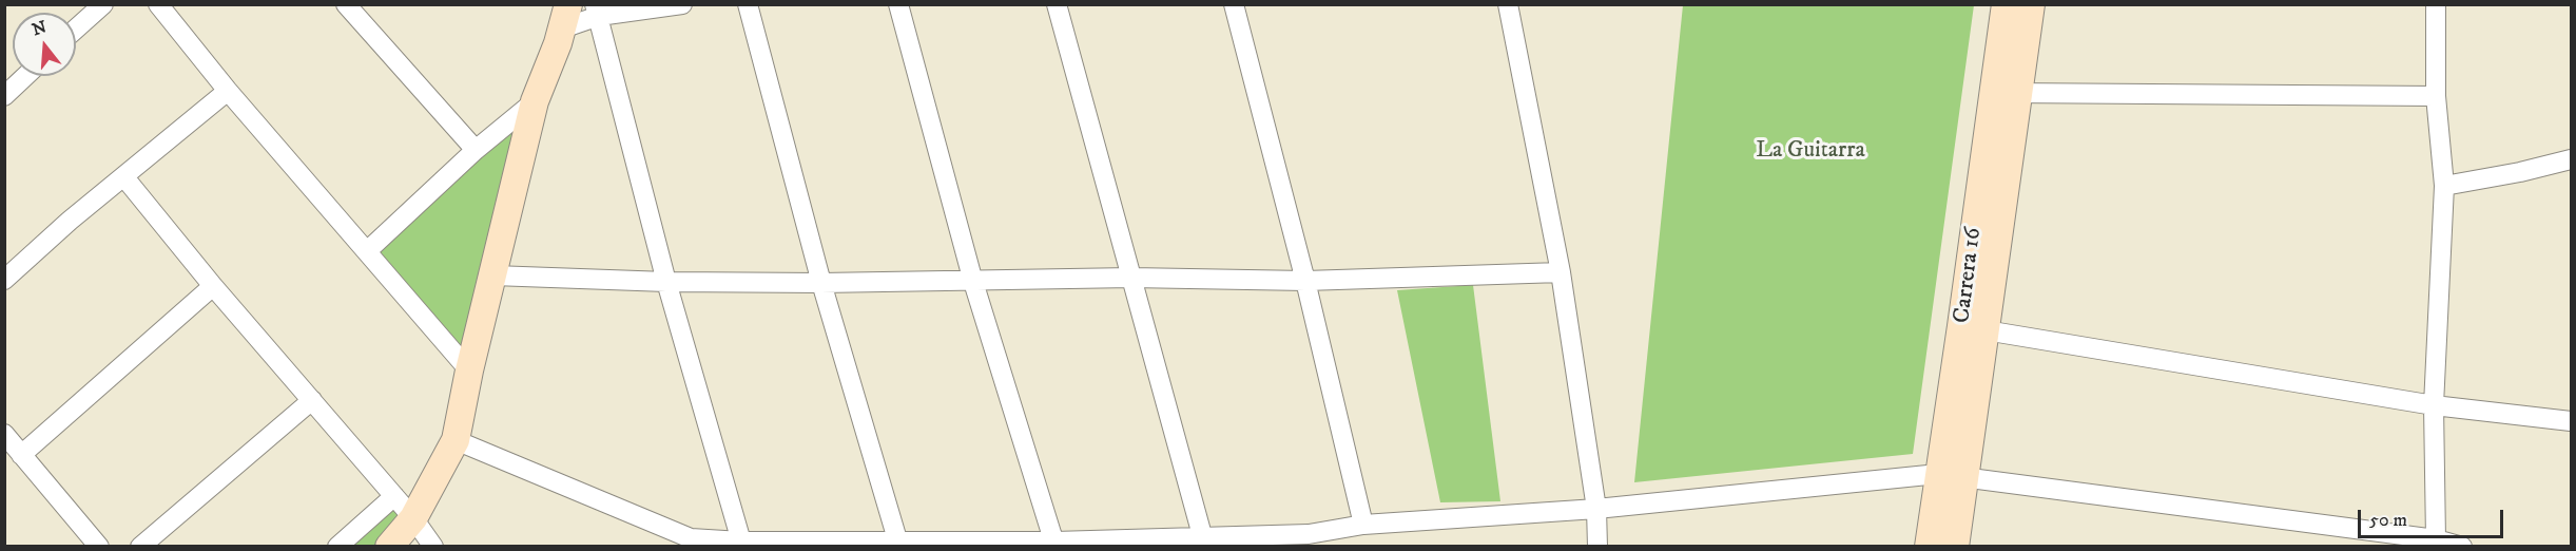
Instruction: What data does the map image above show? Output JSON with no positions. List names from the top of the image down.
{
  "streets": {
    "main road": ["Carrera 16"]
  },
  "parks": ["La Guitarra"],
  "scale_bar": "50 m",
  "north": "top"
}
